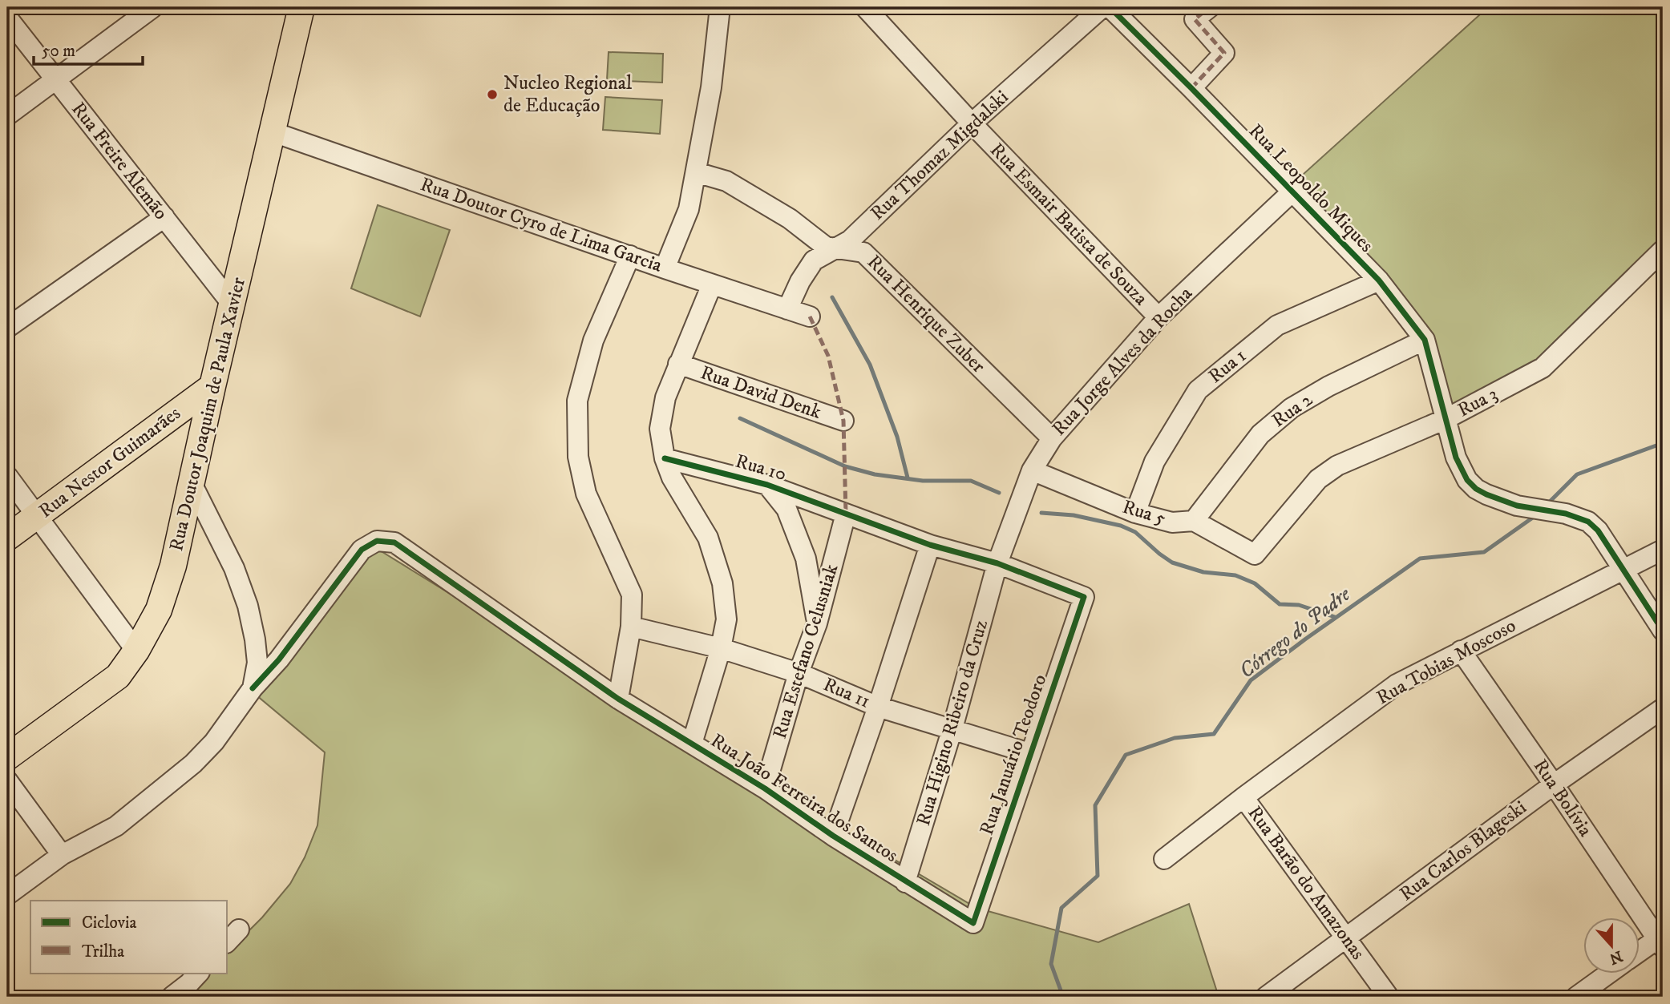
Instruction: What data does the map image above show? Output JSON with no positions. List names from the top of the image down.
{
  "streets": {
    "main road": ["Rua Doutor Joaquim de Paula Xavier", "Rua Nestor Guimarães"],
    "street": [
      "Rua Thomaz Migdalski",
      "Rua Freire Alemão",
      "Rua Leopoldo Miques",
      "Rua Esmair Batista de Souza",
      "Rua Doutor Cyro de Lima Garcia",
      "Rua Henrique Zuber",
      "Rua Jorge Alves da Rocha",
      "Rua 1",
      "Rua David Denk",
      "Rua 3",
      "Rua 2",
      "Rua 10",
      "Rua 5",
      "Rua Estefano Celusniak",
      "Rua Tobias Moscoso",
      "Rua 11",
      "Rua Higino Ribeiro da Cruz",
      "Rua Januário Teodoro",
      "Rua João Ferreira dos Santos",
      "Rua Bolívia",
      "Rua Carlos Blageski",
      "Rua Barão do Amazonas"
    ]
  },
  "crossings": [
    ["Rua Thomaz Migdalski", "Rua Esmair Batista de Souza"],
    ["Rua Thomaz Migdalski", "Rua Doutor Cyro de Lima Garcia"],
    ["Rua Thomaz Migdalski", "Rua Henrique Zuber"],
    ["Rua Freire Alemão", "Rua Doutor Joaquim de Paula Xavier"],
    ["Rua Leopoldo Miques", "Rua Jorge Alves da Rocha"],
    ["Rua Leopoldo Miques", "Rua 1"],
    ["Rua Leopoldo Miques", "Rua 3"],
    ["Rua Leopoldo Miques", "Rua 2"],
    ["Rua Leopoldo Miques", "Rua Tobias Moscoso"],
    ["Rua Esmair Batista de Souza", "Rua Jorge Alves da Rocha"],
    ["Rua Doutor Cyro de Lima Garcia", "Rua Doutor Joaquim de Paula Xavier"],
    ["Rua Henrique Zuber", "Rua Jorge Alves da Rocha"],
    ["Rua Jorge Alves da Rocha", "Rua 10"],
    ["Rua Jorge Alves da Rocha", "Rua 5"],
    ["Rua Jorge Alves da Rocha", "Rua Higino Ribeiro da Cruz"],
    ["Rua 1", "Rua 5"],
    ["Rua 3", "Rua 5"],
    ["Rua 2", "Rua 5"],
    ["Rua Doutor Joaquim de Paula Xavier", "Rua Nestor Guimarães"],
    ["Rua 10", "Rua Estefano Celusniak"],
    ["Rua 10", "Rua Higino Ribeiro da Cruz"],
    ["Rua 10", "Rua Januário Teodoro"],
    ["Rua Estefano Celusniak", "Rua 11"],
    ["Rua Estefano Celusniak", "Rua João Ferreira dos Santos"],
    ["Rua Tobias Moscoso", "Rua Bolívia"],
    ["Rua Tobias Moscoso", "Rua Barão do Amazonas"],
    ["Rua 11", "Rua Higino Ribeiro da Cruz"],
    ["Rua 11", "Rua Januário Teodoro"],
    ["Rua Higino Ribeiro da Cruz", "Rua João Ferreira dos Santos"],
    ["Rua Januário Teodoro", "Rua João Ferreira dos Santos"],
    ["Rua Bolívia", "Rua Carlos Blageski"],
    ["Rua Carlos Blageski", "Rua Barão do Amazonas"]
  ],
  "water": ["Córrego do Padre"],
  "places": ["Nucleo Regional de Educação"],
  "legend": ["Ciclovia", "Trilha"],
  "scale_bar": "50 m",
  "north": "bottom"
}
